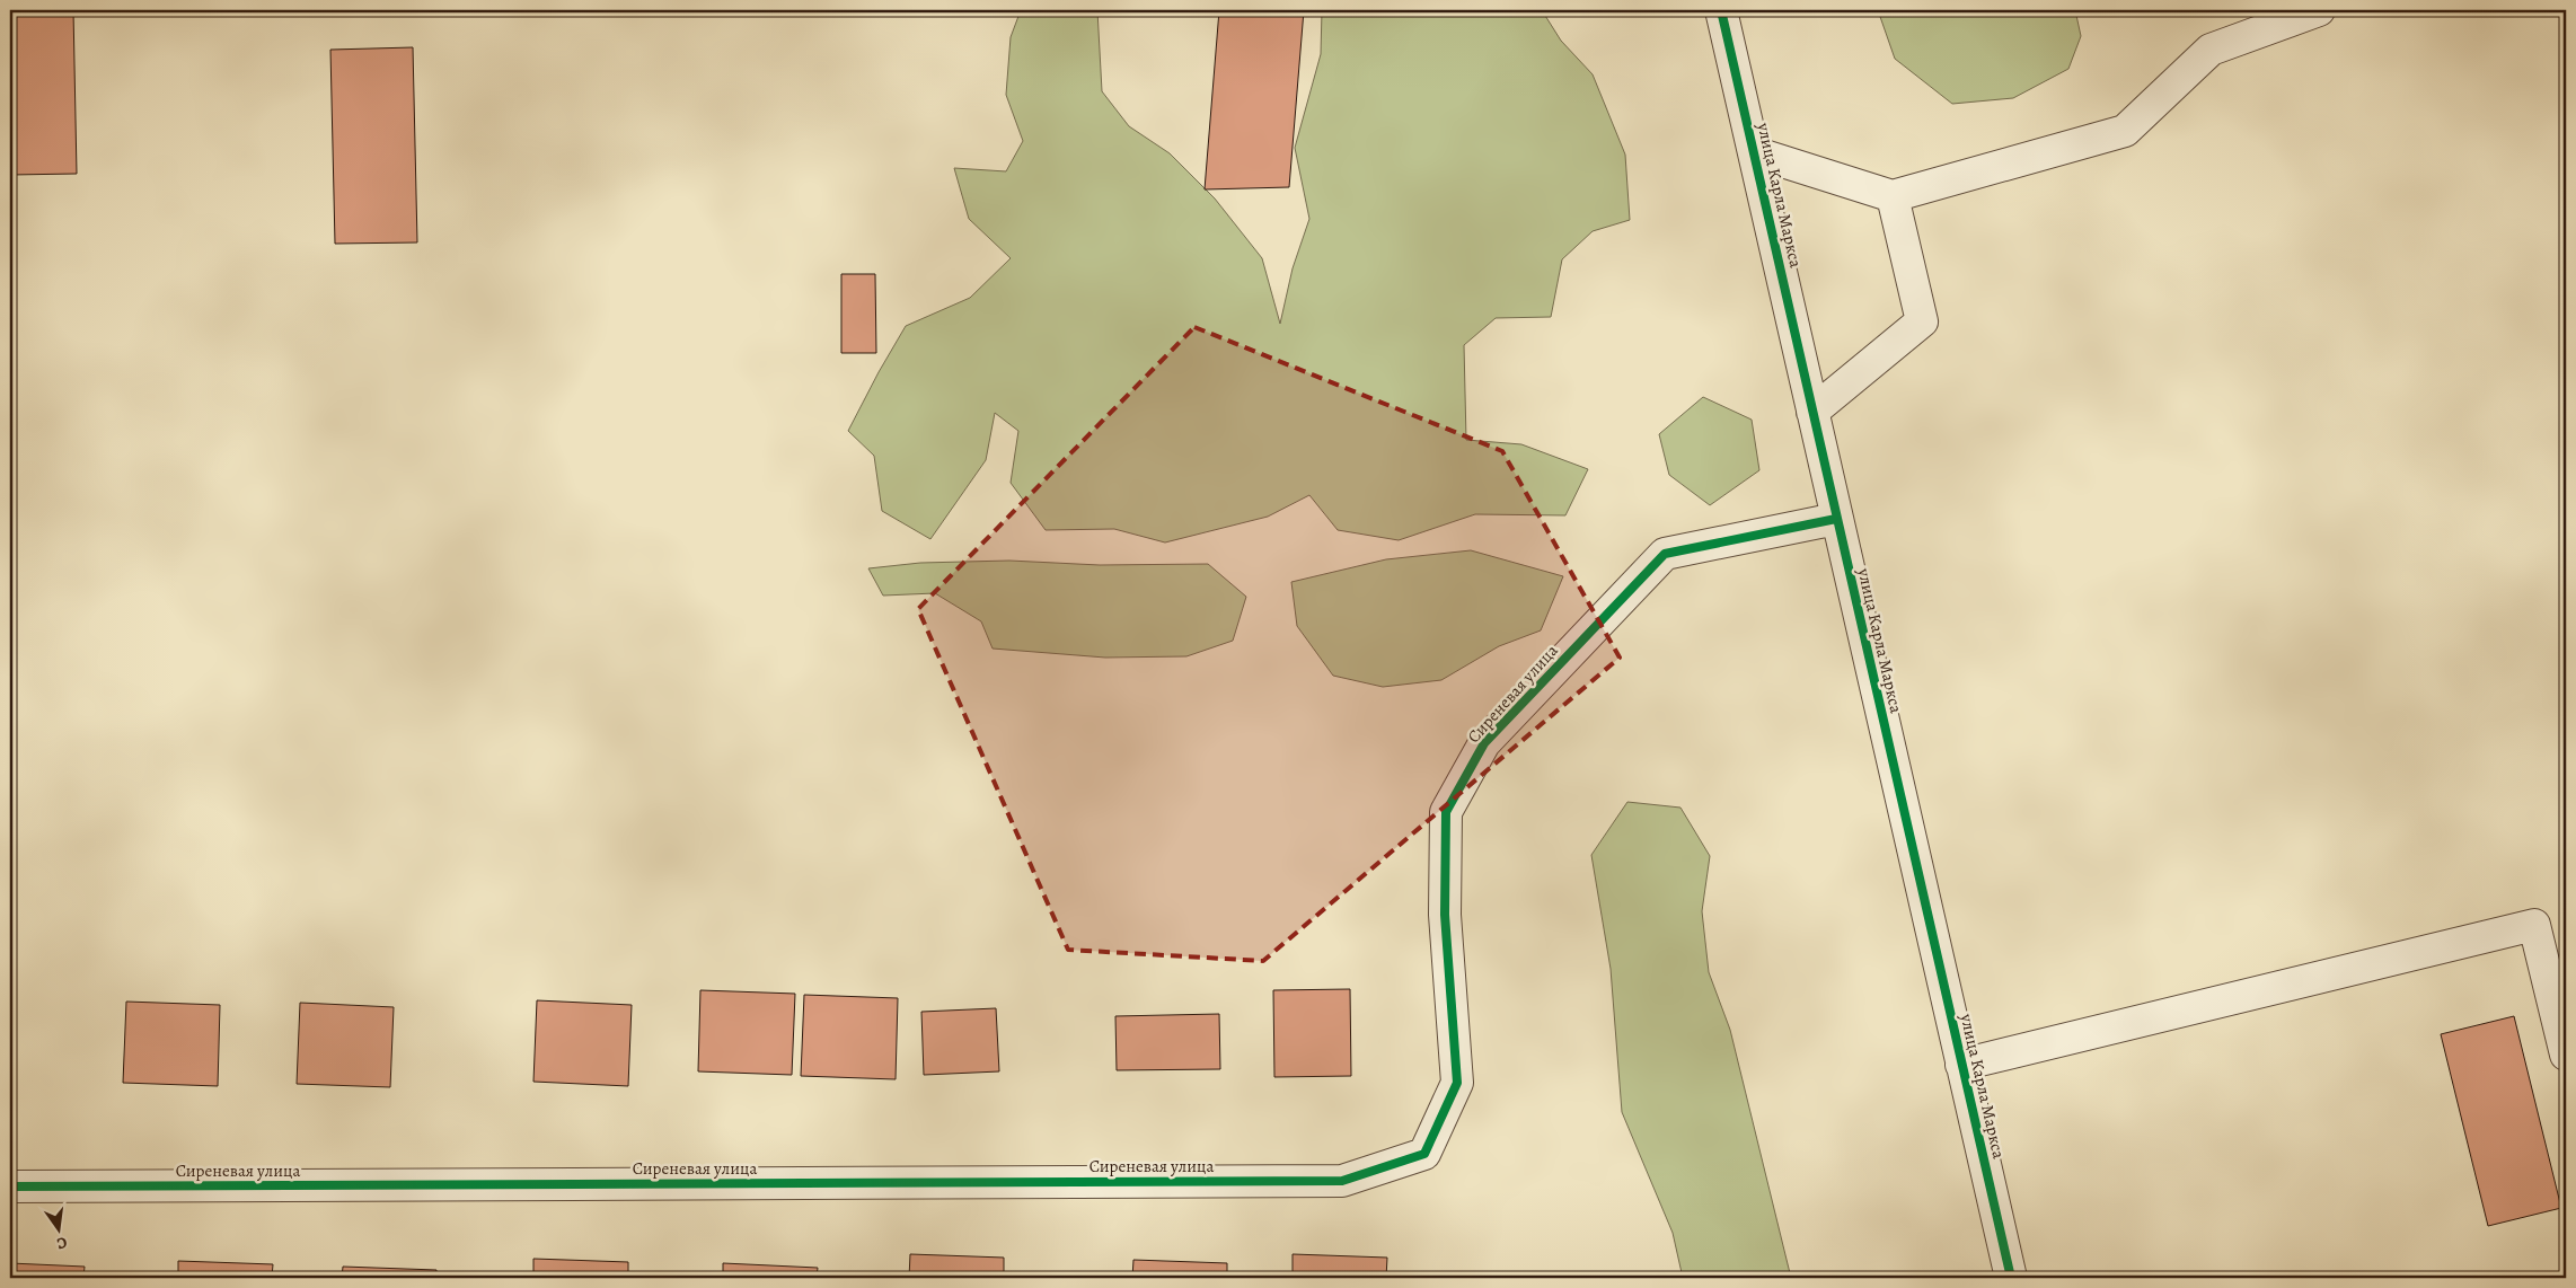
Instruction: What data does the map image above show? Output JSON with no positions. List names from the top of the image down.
{
  "streets": {
    "street": ["улица Карла Маркса", "Сиреневая улица"]
  },
  "crossings": [
    ["улица Карла Маркса", "Сиреневая улица"]
  ],
  "north": "bottom"
}
